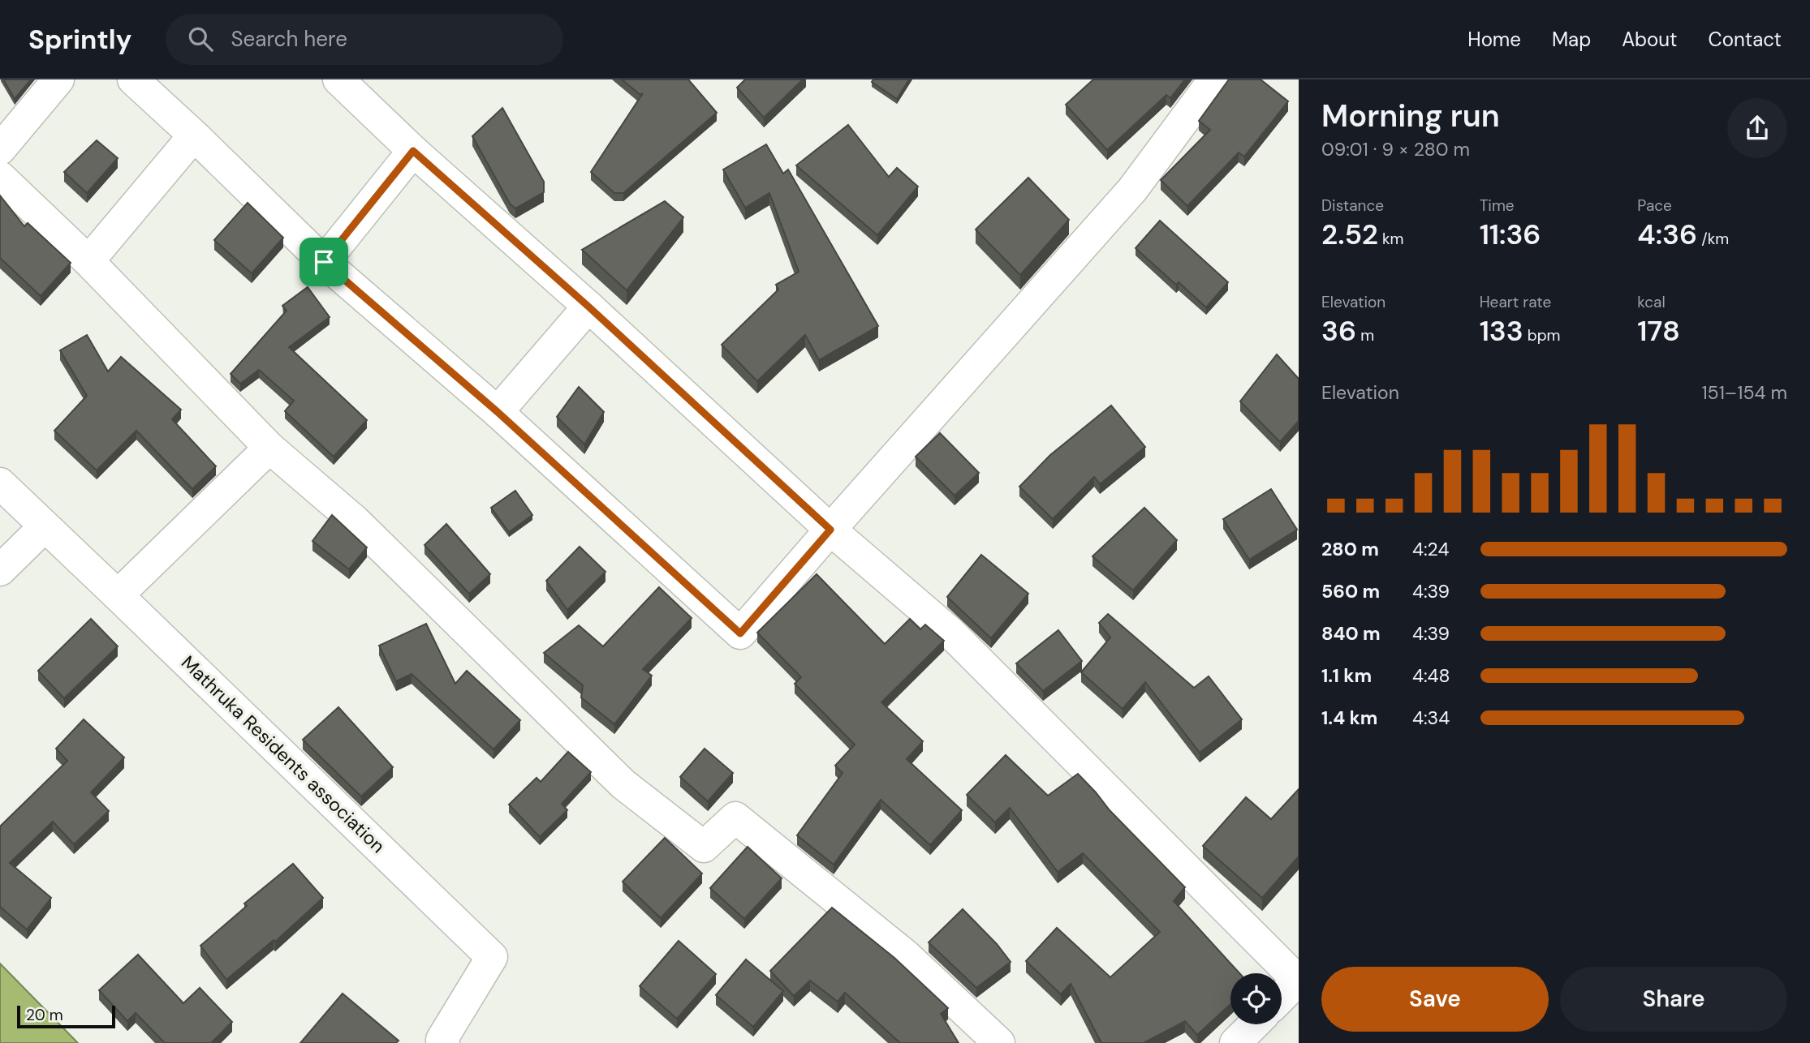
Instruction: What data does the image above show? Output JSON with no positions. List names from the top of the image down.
{
  "streets": {
    "street": ["Mathruka Residents association"]
  },
  "scale_bar": "20 m",
  "page": {
    "header": "Sprintly",
    "search": "Search here",
    "nav": [
      "Home",
      "Map",
      "About",
      "Contact"
    ],
    "heading": ["Morning run", "09:01 · 9 × 280 m"],
    "stats": [
      ["Distance", "2.52 km"],
      ["Time", "11:36"],
      ["Pace", "4:36 /km"],
      ["Elevation", "36 m"],
      ["Heart rate", "133 bpm"],
      ["kcal", "178"]
    ],
    "chart": ["Elevation", "151–154 m"],
    "list": [
      {
        "name": "280 m",
        "note": "4:24"
      },
      {
        "name": "560 m",
        "note": "4:39"
      },
      {
        "name": "840 m",
        "note": "4:39"
      },
      {
        "name": "1.1 km",
        "note": "4:48"
      },
      {
        "name": "1.4 km",
        "note": "4:34"
      }
    ],
    "buttons": ["Save", "Share"],
    "scale": "20 m"
  }
}
